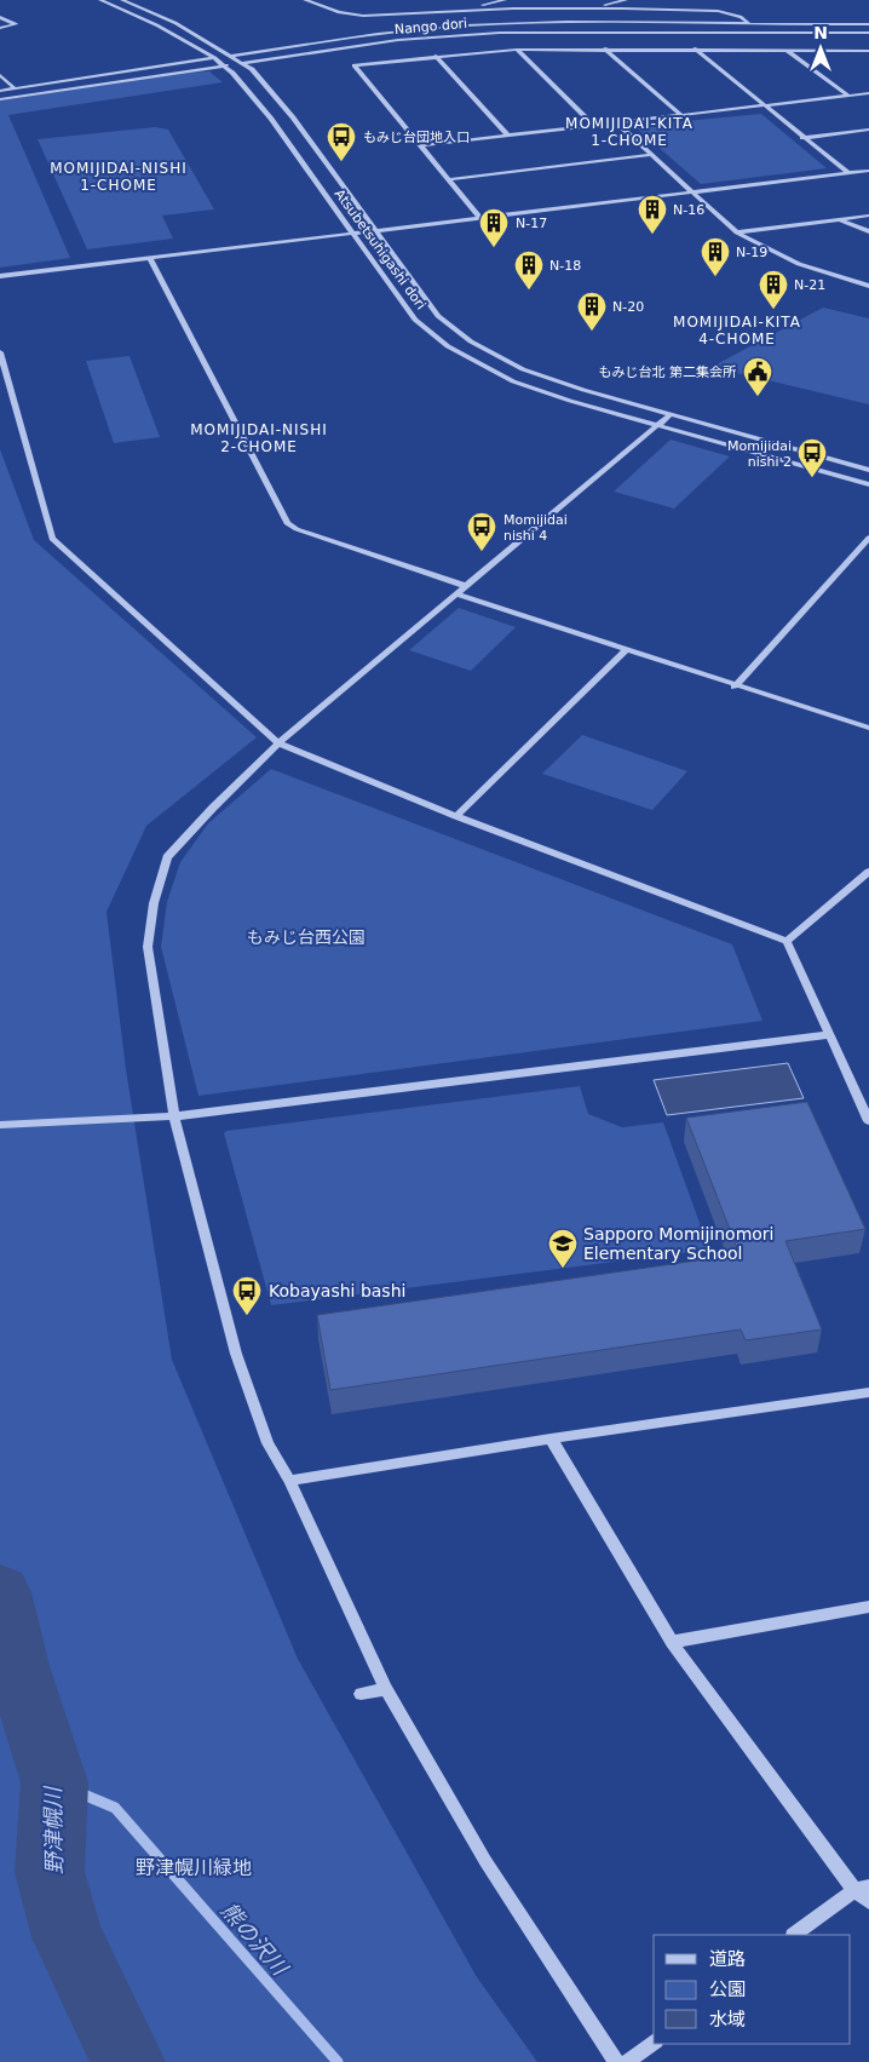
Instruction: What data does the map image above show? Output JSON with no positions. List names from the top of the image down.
{
  "streets": {
    "street": ["Nango dori", "Atsubetsuhigashi dori"]
  },
  "crossings": [
    ["Nango dori", "Atsubetsuhigashi dori"]
  ],
  "districts": [
    "MOMIJIDAI-KITA 1-CHOME",
    "MOMIJIDAI-NISHI 1-CHOME",
    "MOMIJIDAI-KITA 4-CHOME",
    "MOMIJIDAI-NISHI 2-CHOME"
  ],
  "water": ["野津幌川", "熊の沢川"],
  "parks": ["もみじ台西公園", "野津幌川緑地"],
  "places": {
    "bus stop": [
      "もみじ台団地入口",
      "Momijidai nishi 2",
      "Momijidai nishi 4",
      "Kobayashi bashi"
    ],
    "building": [
      "N-16",
      "N-17",
      "N-19",
      "N-18",
      "N-21",
      "N-20"
    ],
    "public building": ["もみじ台北 第二集会所"],
    "school or university": ["Sapporo Momijinomori Elementary School"]
  },
  "legend": ["道路", "公園", "水域"],
  "north": "top"
}
